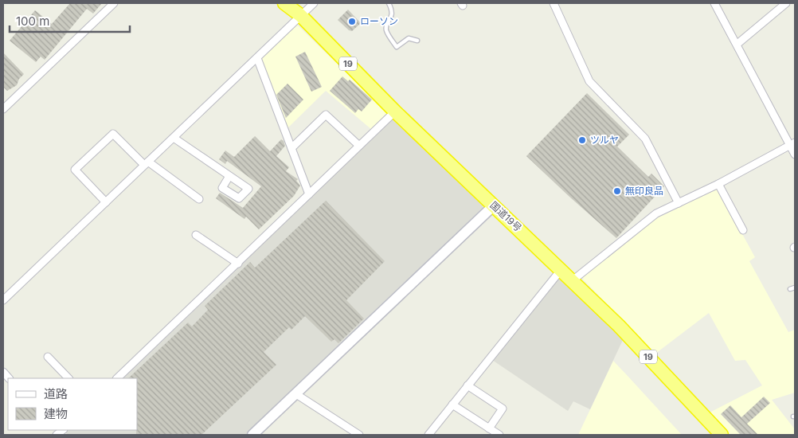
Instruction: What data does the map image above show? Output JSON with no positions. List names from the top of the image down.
{
  "streets": {
    "highway": ["19", "国道19号"]
  },
  "places": ["ローソン", "ツルヤ", "無印良品"],
  "legend": ["道路", "建物"],
  "scale_bar": "100 m"
}
